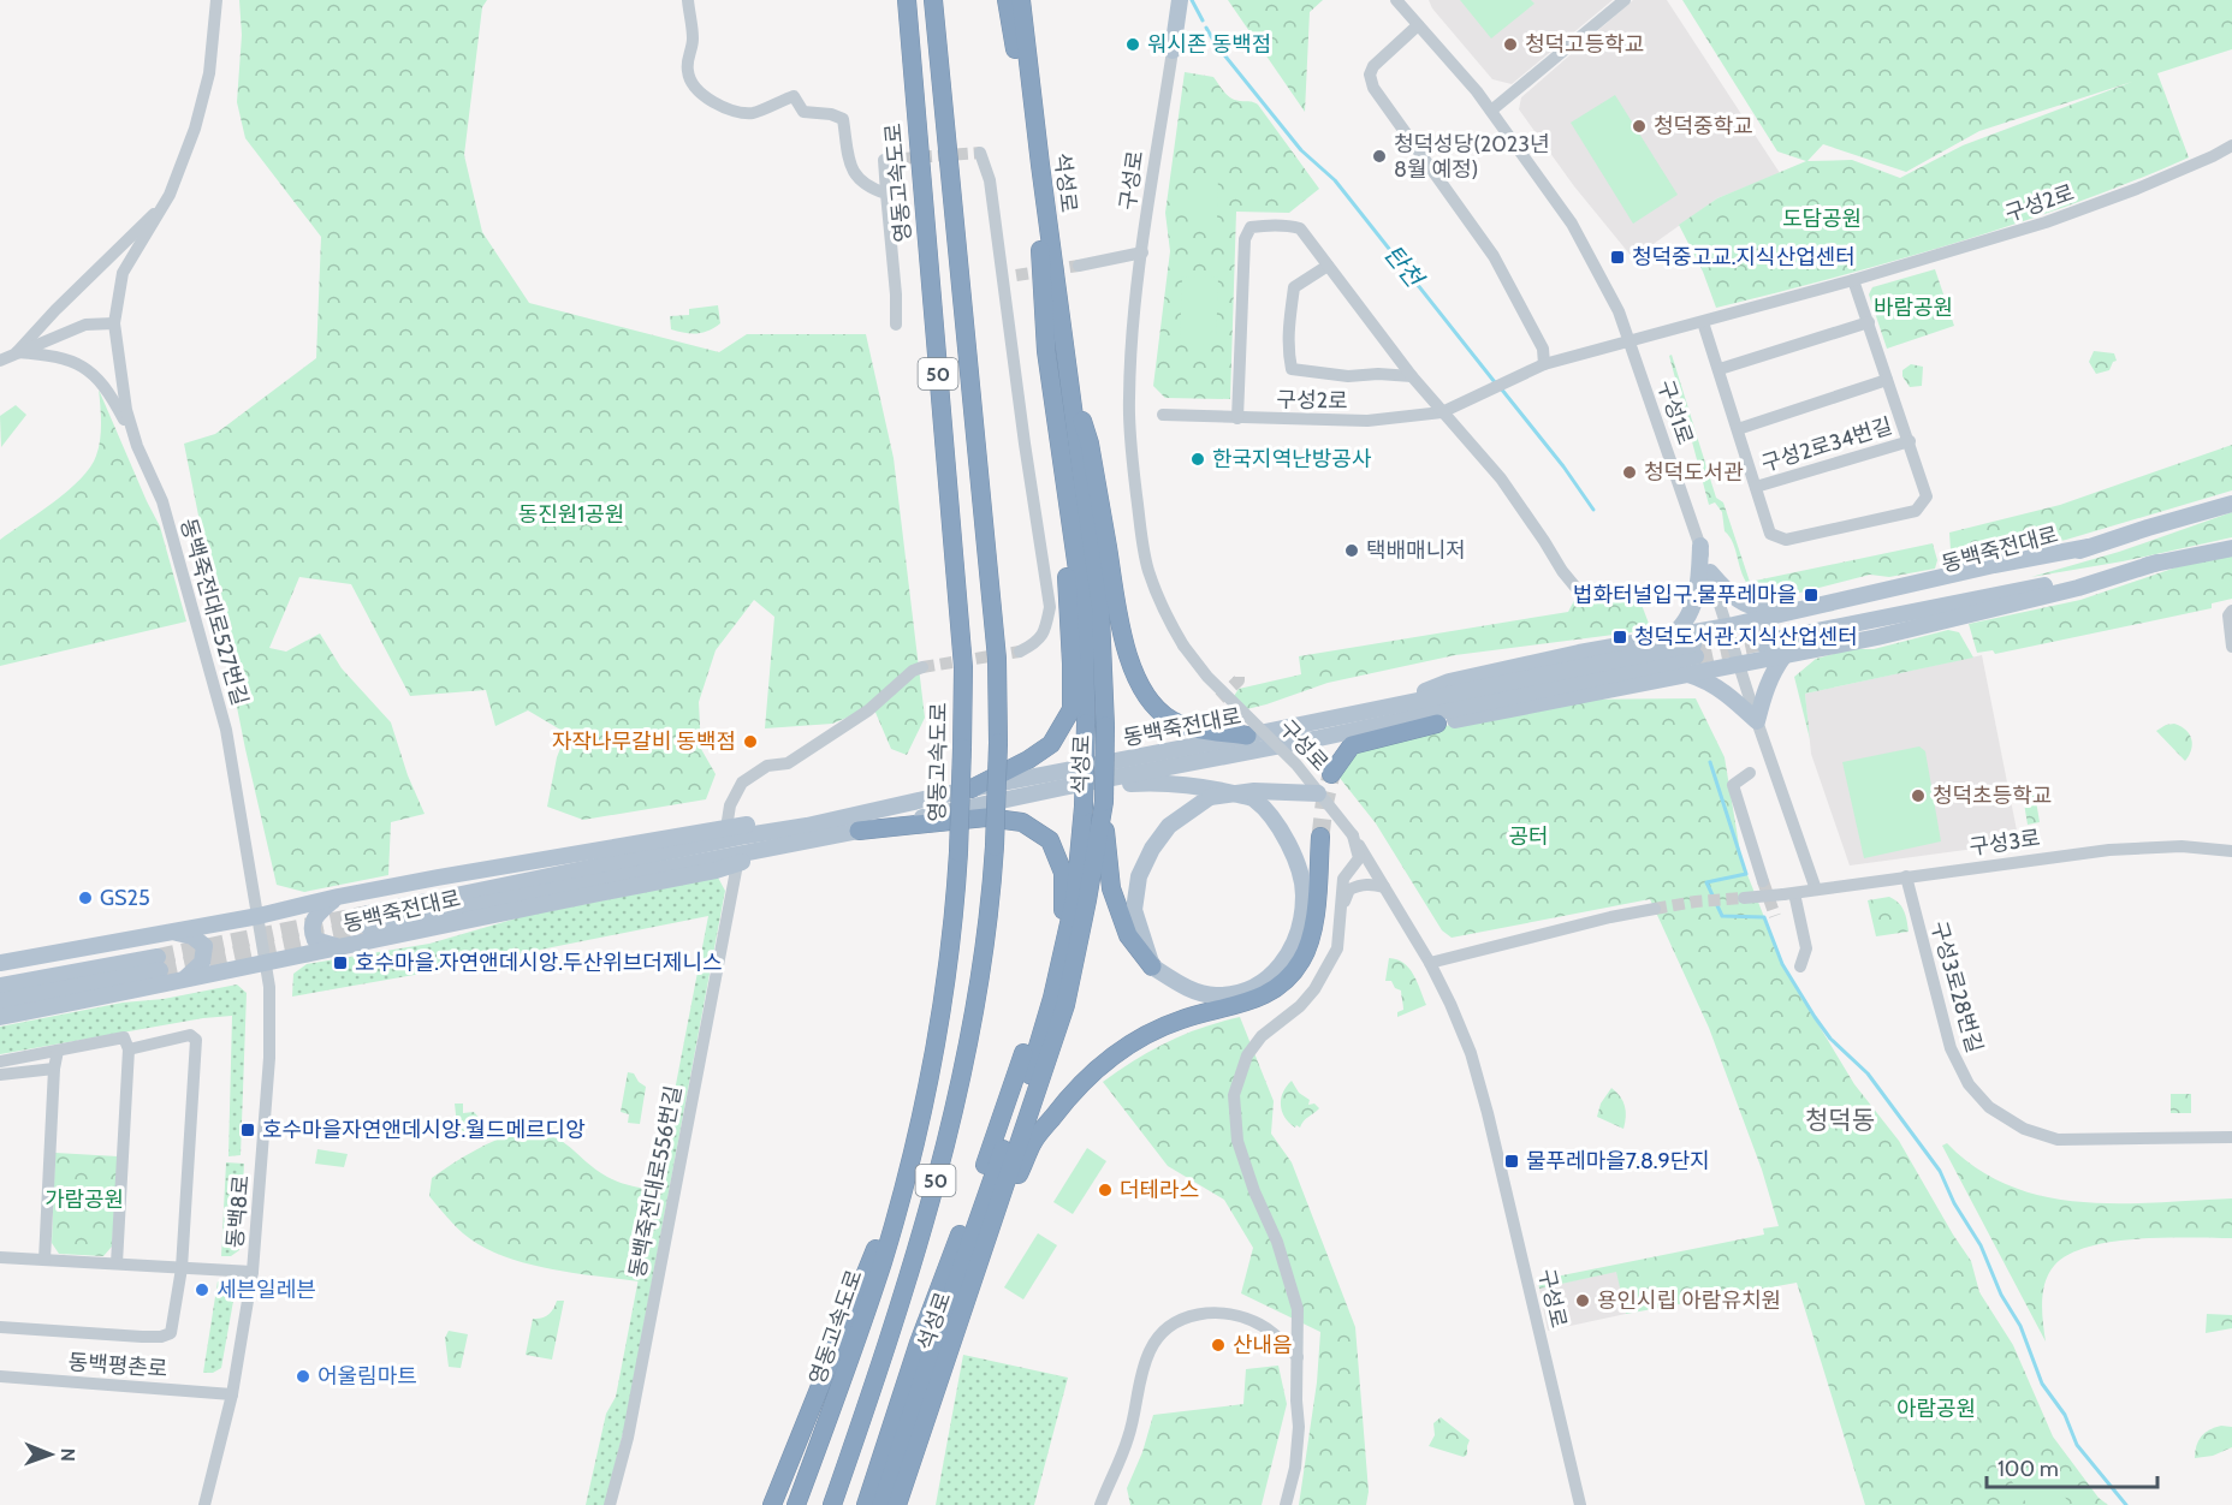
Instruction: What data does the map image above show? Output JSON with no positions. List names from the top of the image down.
{
  "streets": {
    "highway": ["영동고속도로", "석성로", "50"],
    "main road": ["구성로", "동백죽전대로"],
    "street": [
      "구성2로",
      "구성1로",
      "구성2로34번길",
      "동백죽전대로527번길",
      "구성3로",
      "구성3로28번길",
      "동백죽전대로556번길",
      "동백8로",
      "동백평촌로"
    ]
  },
  "crossings": [
    ["구성2로", "구성1로"],
    ["구성2로", "구성2로34번길"],
    ["구성1로", "구성3로"],
    ["동백죽전대로", "동백죽전대로527번길"],
    ["동백죽전대로", "동백죽전대로556번길"],
    ["동백죽전대로", "동백8로"],
    ["동백죽전대로527번길", "동백8로"],
    ["구성3로", "구성3로28번길"],
    ["동백8로", "동백평촌로"]
  ],
  "districts": ["청덕동"],
  "water": ["탄천"],
  "parks": [
    "도담공원",
    "바람공원",
    "동진원1공원",
    "공터",
    "가람공원",
    "아람공원"
  ],
  "places": {
    "other": [
      "워시존 동백점",
      "청덕고등학교",
      "청덕중학교",
      "청덕성당(2023년 8월 예정)",
      "한국지역난방공사",
      "청덕도서관",
      "택배매니저",
      "자작나무갈비 동백점",
      "청덕초등학교",
      "GS25",
      "더테라스",
      "세븐일레븐",
      "용인시립 아람유치원",
      "산내음",
      "어울림마트"
    ],
    "transit": [
      "청덕중고교.지식산업센터",
      "법화터널입구.물푸레마을",
      "청덕도서관.지식산업센터",
      "호수마을.자연앤데시앙.두산위브더제니스",
      "호수마을자연앤데시앙.월드메르디앙",
      "물푸레마을7.8.9단지"
    ]
  },
  "scale_bar": "100 m",
  "north": "right"
}
